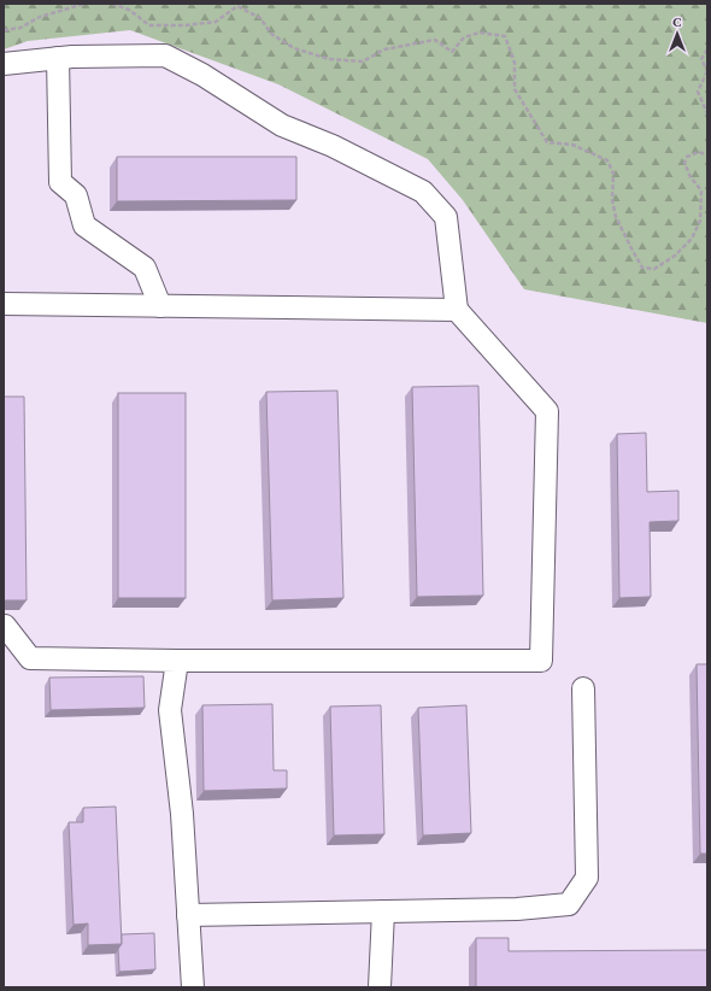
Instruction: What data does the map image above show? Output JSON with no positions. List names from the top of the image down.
{
  "north": "top"
}
